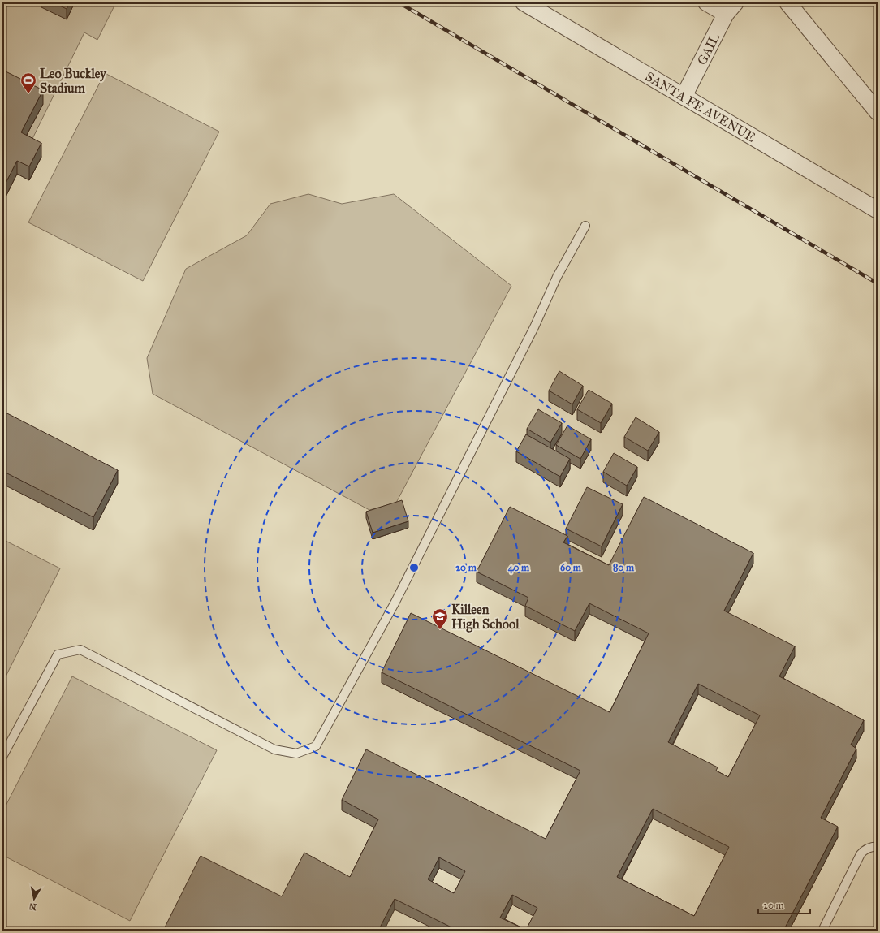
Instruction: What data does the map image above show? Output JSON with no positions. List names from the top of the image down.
{
  "streets": {
    "street": ["GAIL", "SANTA FE AVENUE"]
  },
  "crossings": [
    ["GAIL", "SANTA FE AVENUE"]
  ],
  "places": {
    "sports": ["Leo Buckley Stadium"],
    "school or university": ["Killeen High School"]
  },
  "scale_bar": "20 m",
  "north": "bottom",
  "rings": [
    "20 m",
    "40 m",
    "60 m",
    "80 m"
  ]
}
